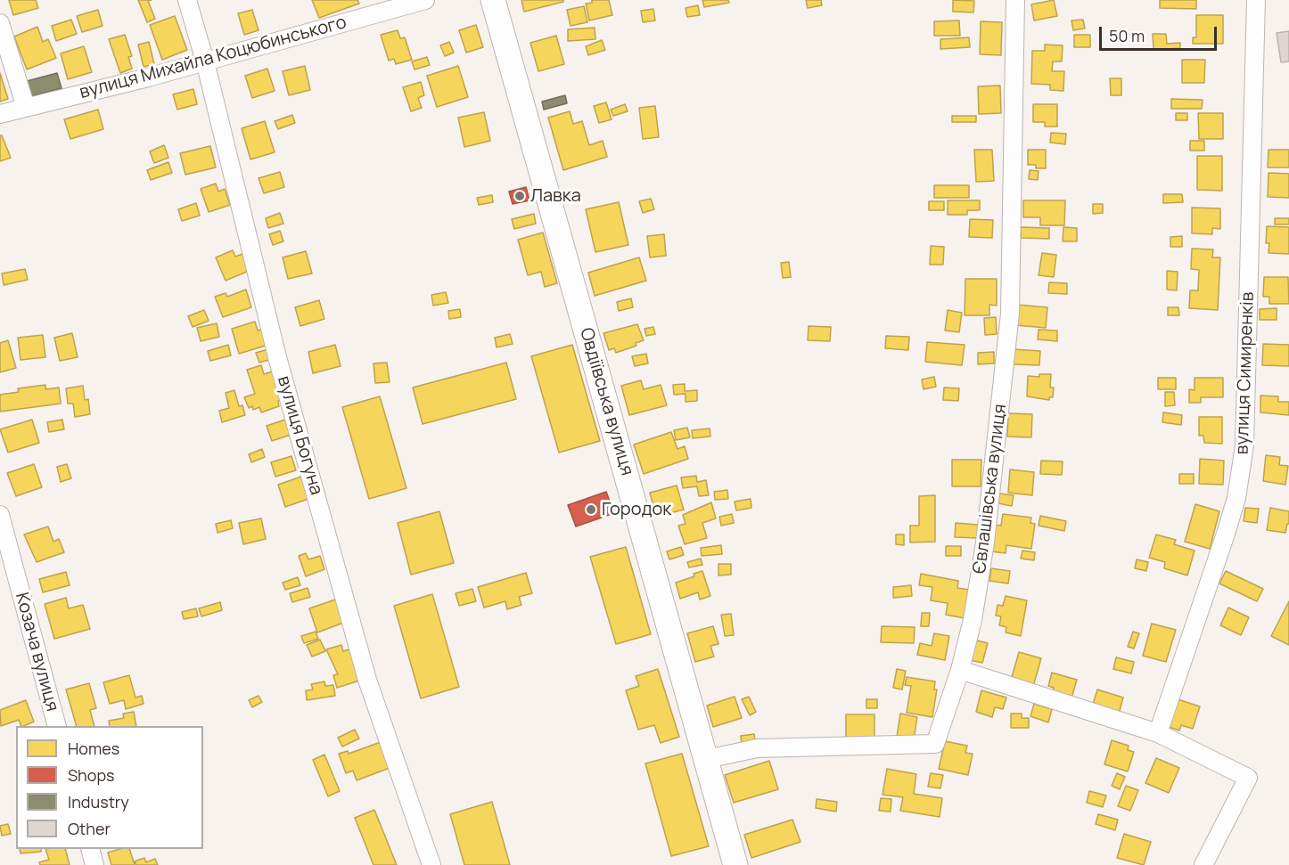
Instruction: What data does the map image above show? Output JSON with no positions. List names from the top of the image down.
{
  "streets": {
    "main road": ["Овдіївська вулиця"],
    "street": [
      "вулиця Михайла Коцюбинського",
      "вулиця Симиренків",
      "вулиця Богуна",
      "Євлашівська вулиця",
      "Козача вулиця"
    ]
  },
  "crossings": [
    ["вулиця Михайла Коцюбинського", "вулиця Богуна"],
    ["Овдіївська вулиця", "Євлашівська вулиця"]
  ],
  "places": ["Лавка", "Городок"],
  "legend": [
    "Homes",
    "Shops",
    "Industry",
    "Other"
  ],
  "scale_bar": "50 m"
}
